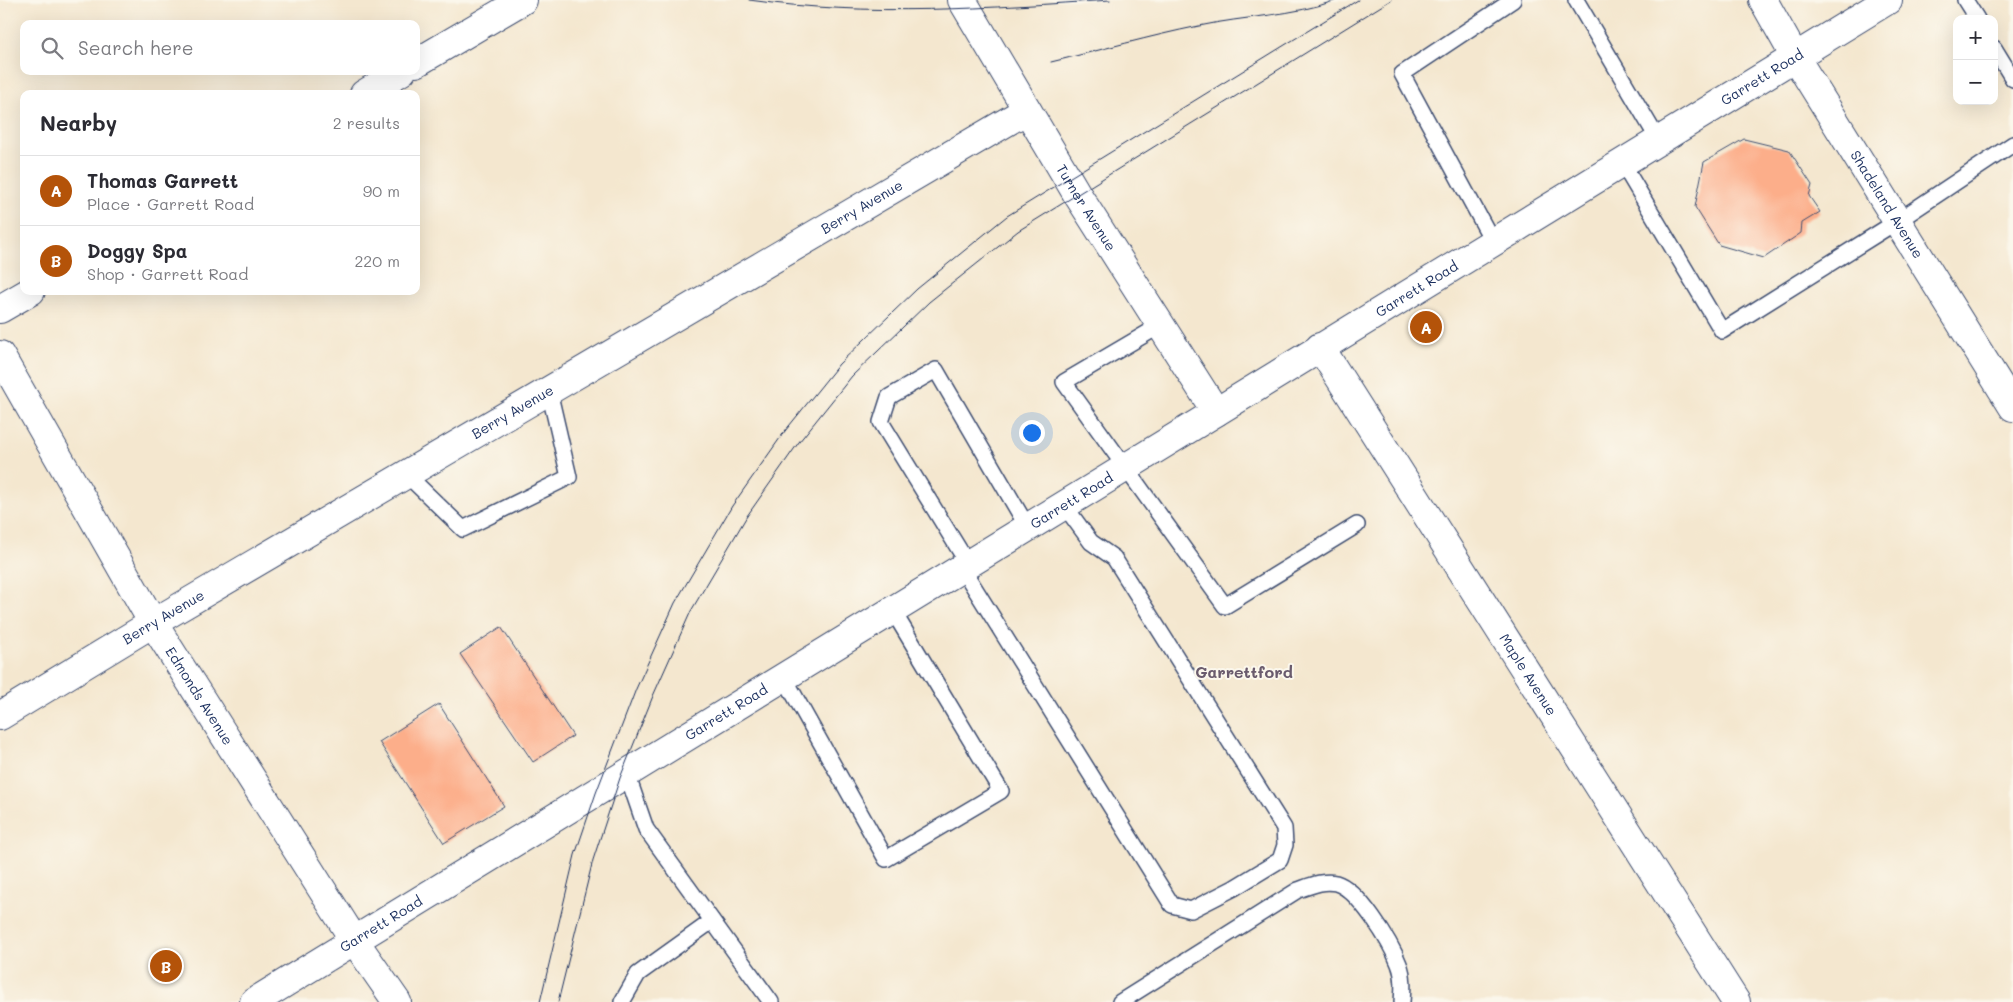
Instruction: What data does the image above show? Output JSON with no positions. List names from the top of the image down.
{
  "streets": {
    "street": [
      "Garrett Road",
      "Shadeland Avenue",
      "Berry Avenue",
      "Turner Avenue",
      "Maple Avenue",
      "Edmonds Avenue"
    ]
  },
  "crossings": [
    ["Garrett Road", "Shadeland Avenue"],
    ["Garrett Road", "Turner Avenue"],
    ["Garrett Road", "Maple Avenue"],
    ["Garrett Road", "Edmonds Avenue"],
    ["Berry Avenue", "Turner Avenue"],
    ["Berry Avenue", "Edmonds Avenue"]
  ],
  "districts": ["Garrettford"],
  "page": {
    "map_buttons": ["+", "−"],
    "search": "Search here",
    "heading": ["Nearby", "2 results"],
    "list": [
      {
        "mark": "A",
        "name": "Thomas Garrett",
        "note": "Place · Garrett Road",
        "value": "90 m"
      },
      {
        "mark": "B",
        "name": "Doggy Spa",
        "note": "Shop · Garrett Road",
        "value": "220 m"
      }
    ],
    "pins": ["A", "B"]
  }
}
